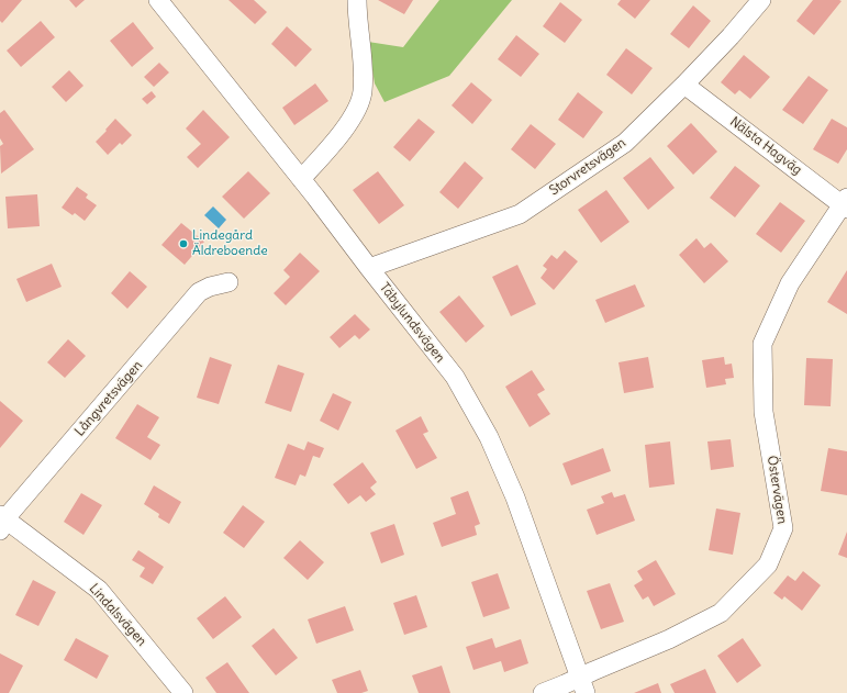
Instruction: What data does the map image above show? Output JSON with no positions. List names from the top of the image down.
{
  "streets": {
    "street": [
      "Nälsta Hagväg",
      "Storvretsvägen",
      "Täbylundsvägen",
      "Långvretsvägen",
      "Östervägen",
      "Lindalsvägen"
    ]
  },
  "crossings": [
    ["Nälsta Hagväg", "Storvretsvägen"],
    ["Nälsta Hagväg", "Östervägen"],
    ["Storvretsvägen", "Täbylundsvägen"],
    ["Täbylundsvägen", "Östervägen"],
    ["Långvretsvägen", "Lindalsvägen"]
  ],
  "places": ["Lindegård Äldreboende"]
}
